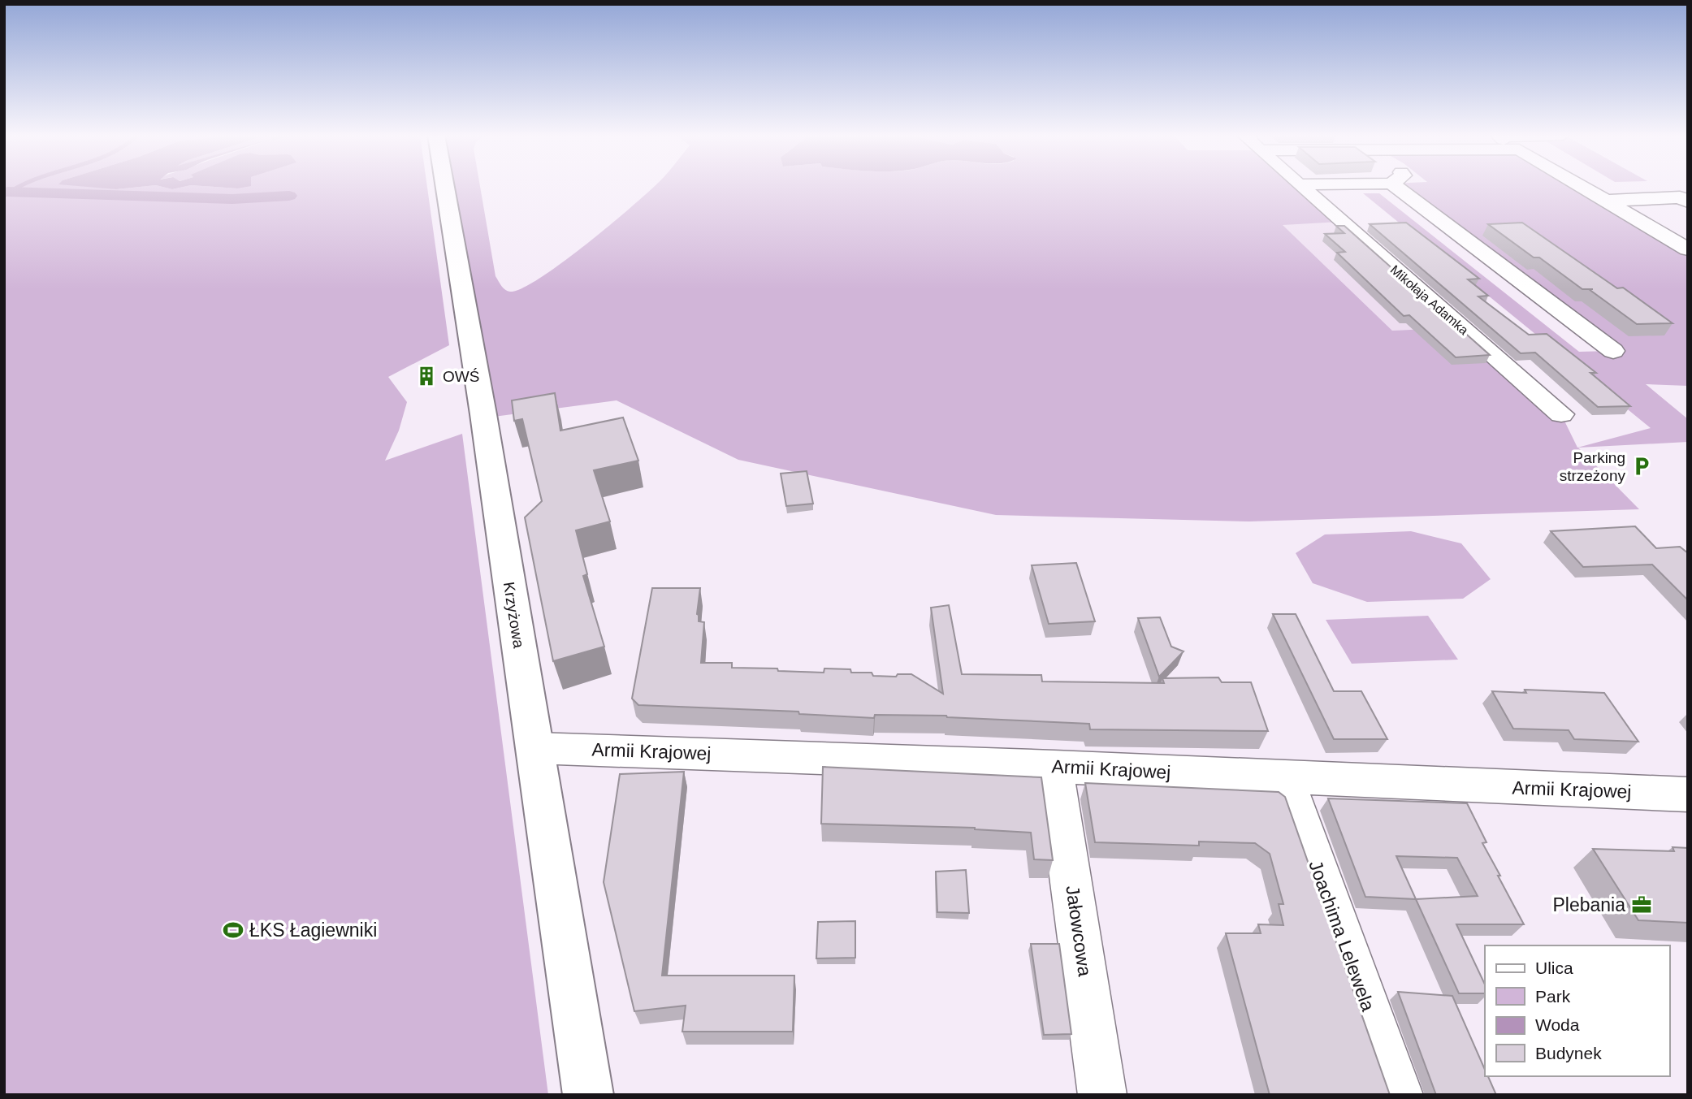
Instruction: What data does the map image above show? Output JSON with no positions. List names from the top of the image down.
{
  "streets": {
    "street": [
      "Mikołaja Adamka",
      "Krzyżowa",
      "Armii Krajowej",
      "Jałowcowa",
      "Joachima Lelewela"
    ]
  },
  "crossings": [
    ["Krzyżowa", "Armii Krajowej"],
    ["Armii Krajowej", "Jałowcowa"],
    ["Armii Krajowej", "Joachima Lelewela"]
  ],
  "places": {
    "building": ["OWŚ"],
    "parking": ["Parking strzeżony"],
    "office": ["Plebania"],
    "sports": ["ŁKS Łagiewniki"]
  },
  "legend": [
    "Ulica",
    "Park",
    "Woda",
    "Budynek"
  ]
}
